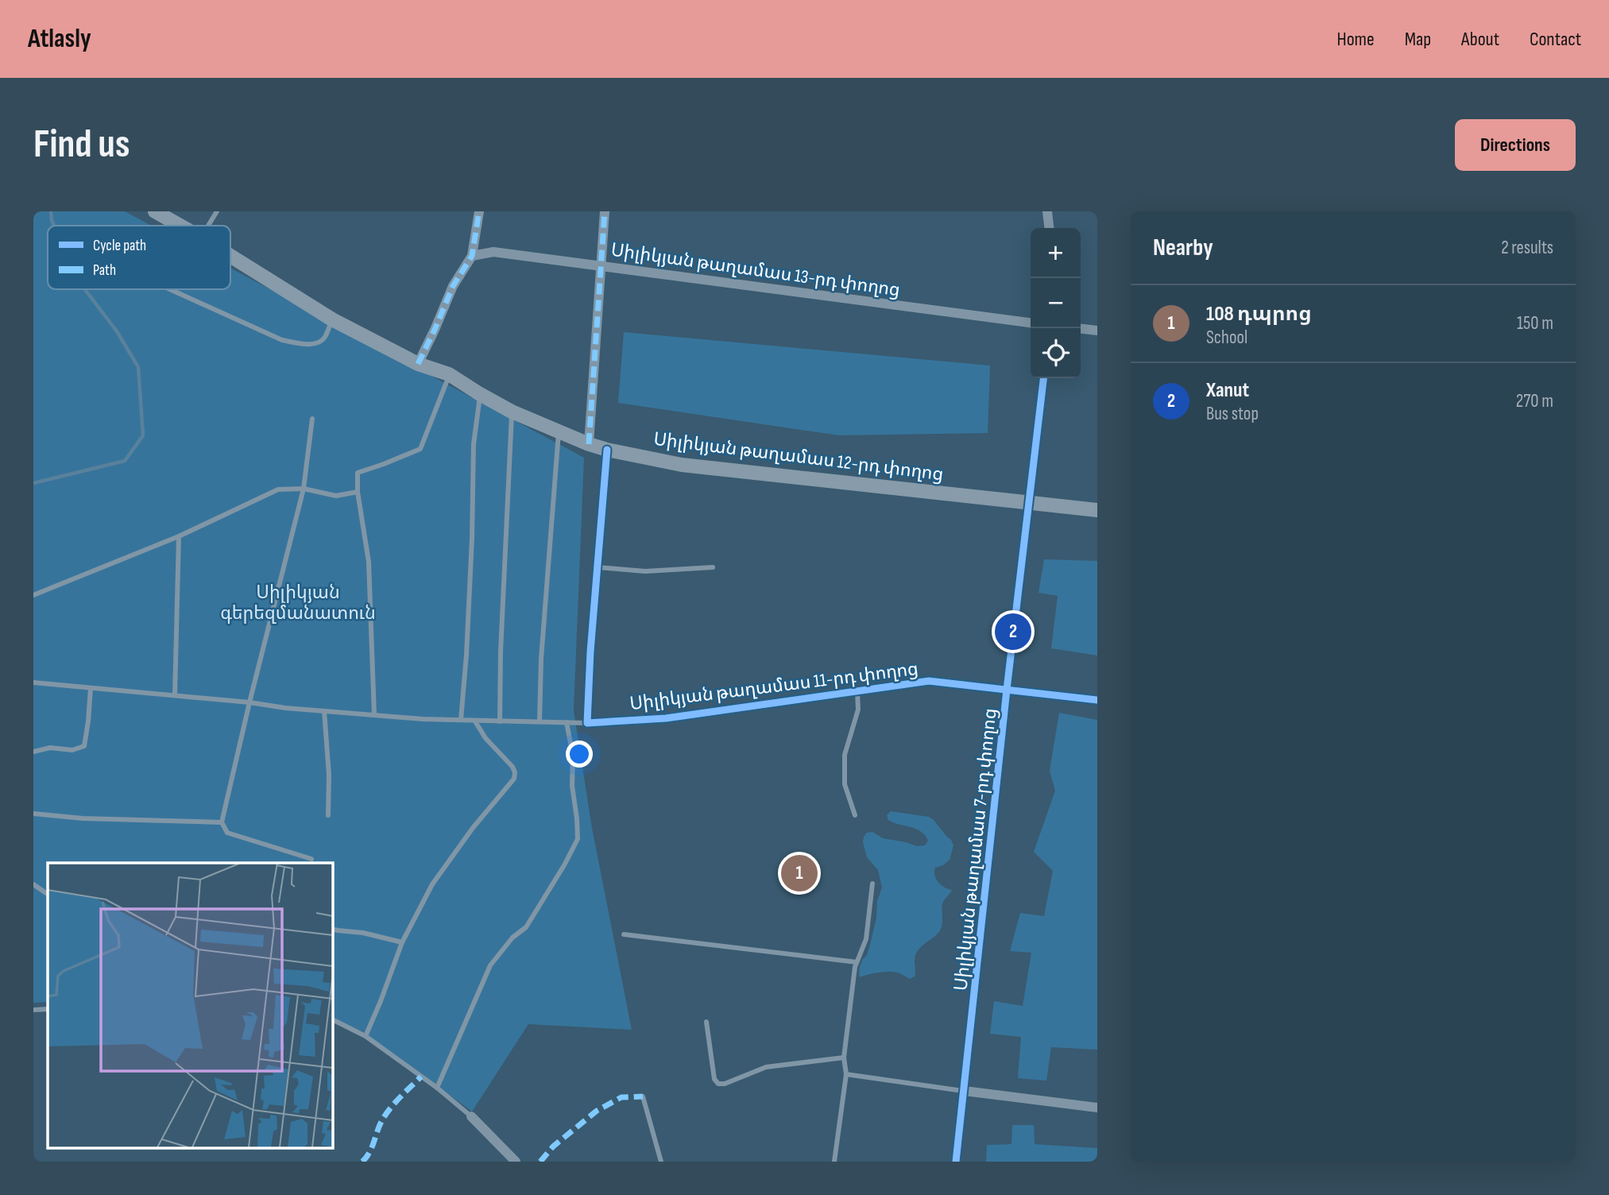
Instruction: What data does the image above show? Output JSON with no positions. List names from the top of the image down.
{
  "streets": {
    "main road": ["Սիլիկյան թաղամաս 12-րդ փողոց"],
    "street": ["Սիլիկյան թաղամաս 13-րդ փողոց", "Սիլիկյան թաղամաս 11-րդ փողոց", "Սիլիկյան թաղամաս 7-րդ փողոց"]
  },
  "crossings": [
    ["Սիլիկյան թաղամաս 12-րդ փողոց", "Սիլիկյան թաղամաս 7-րդ փողոց"],
    ["Սիլիկյան թաղամաս 11-րդ փողոց", "Սիլիկյան թաղամաս 7-րդ փողոց"]
  ],
  "parks": ["Սիլիկյան գերեզմանատուն"],
  "legend": ["Cycle path", "Path"],
  "page": {
    "header": "Atlasly",
    "nav": [
      "Home",
      "Map",
      "About",
      "Contact"
    ],
    "buttons": "Directions",
    "title": "Find us",
    "heading": ["Nearby", "2 results"],
    "map_buttons": ["+", "−"],
    "list": [
      {
        "mark": "1",
        "name": "108 դպրոց",
        "note": "School",
        "value": "150 m"
      },
      {
        "mark": "2",
        "name": "Xanut",
        "note": "Bus stop",
        "value": "270 m"
      }
    ],
    "pins": ["2", "1"]
  }
}
